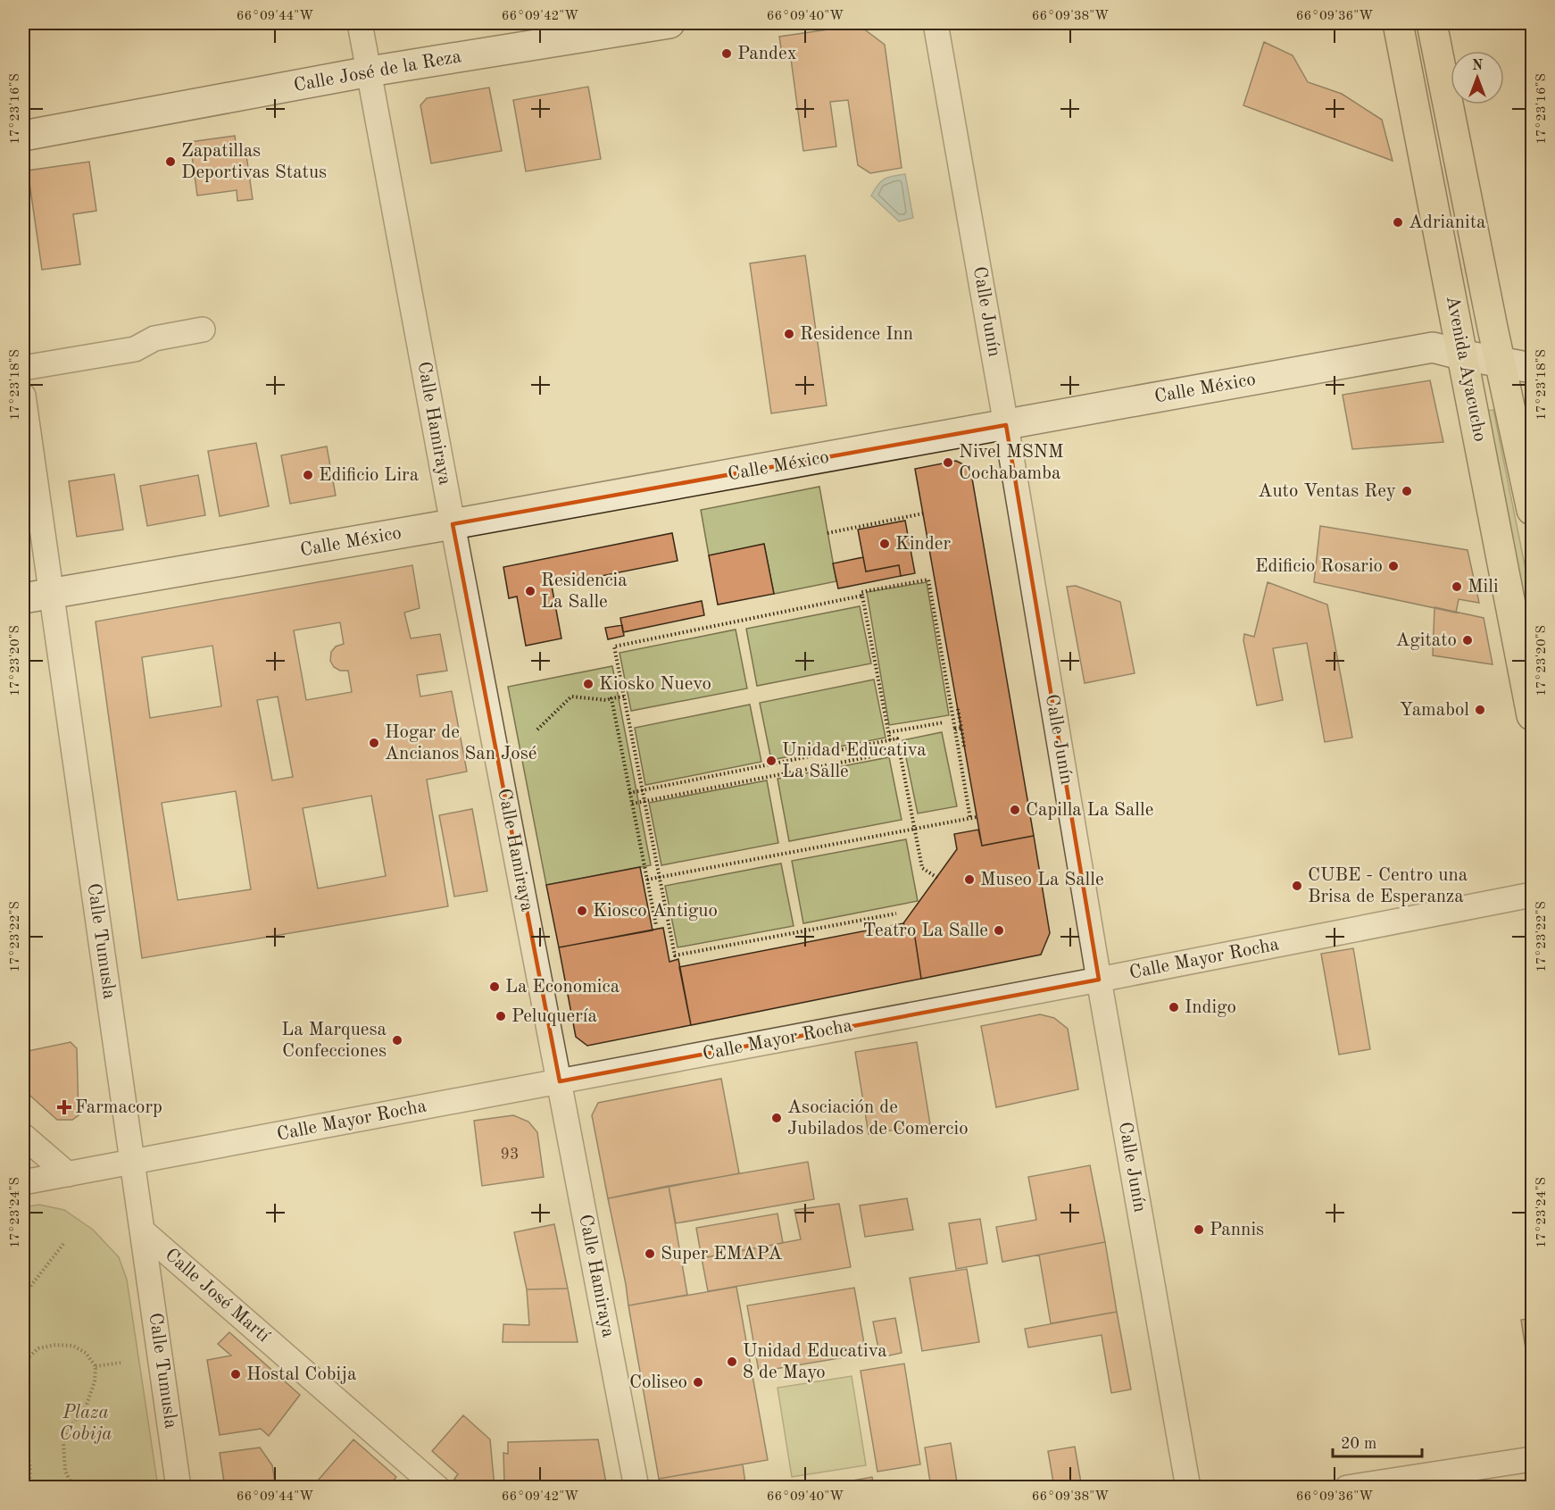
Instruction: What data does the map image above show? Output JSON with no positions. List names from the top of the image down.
{
  "streets": {
    "main road": ["Calle José de la Reza", "Avenida Ayacucho", "Calle México"],
    "street": [
      "Calle Junín",
      "Calle Hamiraya",
      "Calle Tumusla",
      "Calle Mayor Rocha",
      "Calle José Martí"
    ]
  },
  "crossings": [
    ["Calle José de la Reza", "Calle Hamiraya"],
    ["Calle Junín", "Calle México"],
    ["Calle Junín", "Calle Mayor Rocha"],
    ["Avenida Ayacucho", "Calle México"],
    ["Calle México", "Calle Hamiraya"],
    ["Calle México", "Calle Tumusla"],
    ["Calle Hamiraya", "Calle Mayor Rocha"],
    ["Calle Tumusla", "Calle Mayor Rocha"],
    ["Calle Tumusla", "Calle José Martí"]
  ],
  "parks": ["Plaza Cobija"],
  "places": {
    "other": [
      "Pandex",
      "Zapatillas Deportivas Status",
      "Adrianita",
      "Residence Inn",
      "Nivel MSNM Cochabamba",
      "Edificio Lira",
      "Auto Ventas Rey",
      "Kinder",
      "Edificio Rosario",
      "Mili",
      "Residencia La Salle",
      "Agitato",
      "Kiosko Nuevo",
      "Yamabol",
      "Hogar de Ancianos San José",
      "Unidad Educativa La Salle",
      "Capilla La Salle",
      "Museo La Salle",
      "CUBE - Centro una Brisa de Esperanza",
      "Kiosco Antiguo",
      "Teatro La Salle",
      "La Economica",
      "Indigo",
      "Peluquería",
      "La Marquesa Confecciones",
      "Asociación de Jubilados de Comercio",
      "Pannis",
      "Super EMAPA",
      "Unidad Educativa 8 de Mayo",
      "Hostal Cobija",
      "Coliseo"
    ],
    "health": ["Farmacorp"]
  },
  "house_numbers": ["93"],
  "scale_bar": "20 m",
  "north": "top",
  "coordinates": [
    "66°09'44\"W",
    "66°09'42\"W",
    "66°09'40\"W",
    "66°09'38\"W",
    "66°09'36\"W",
    "17°23'16\"S",
    "17°23'18\"S",
    "17°23'20\"S",
    "17°23'22\"S",
    "17°23'24\"S"
  ]
}
